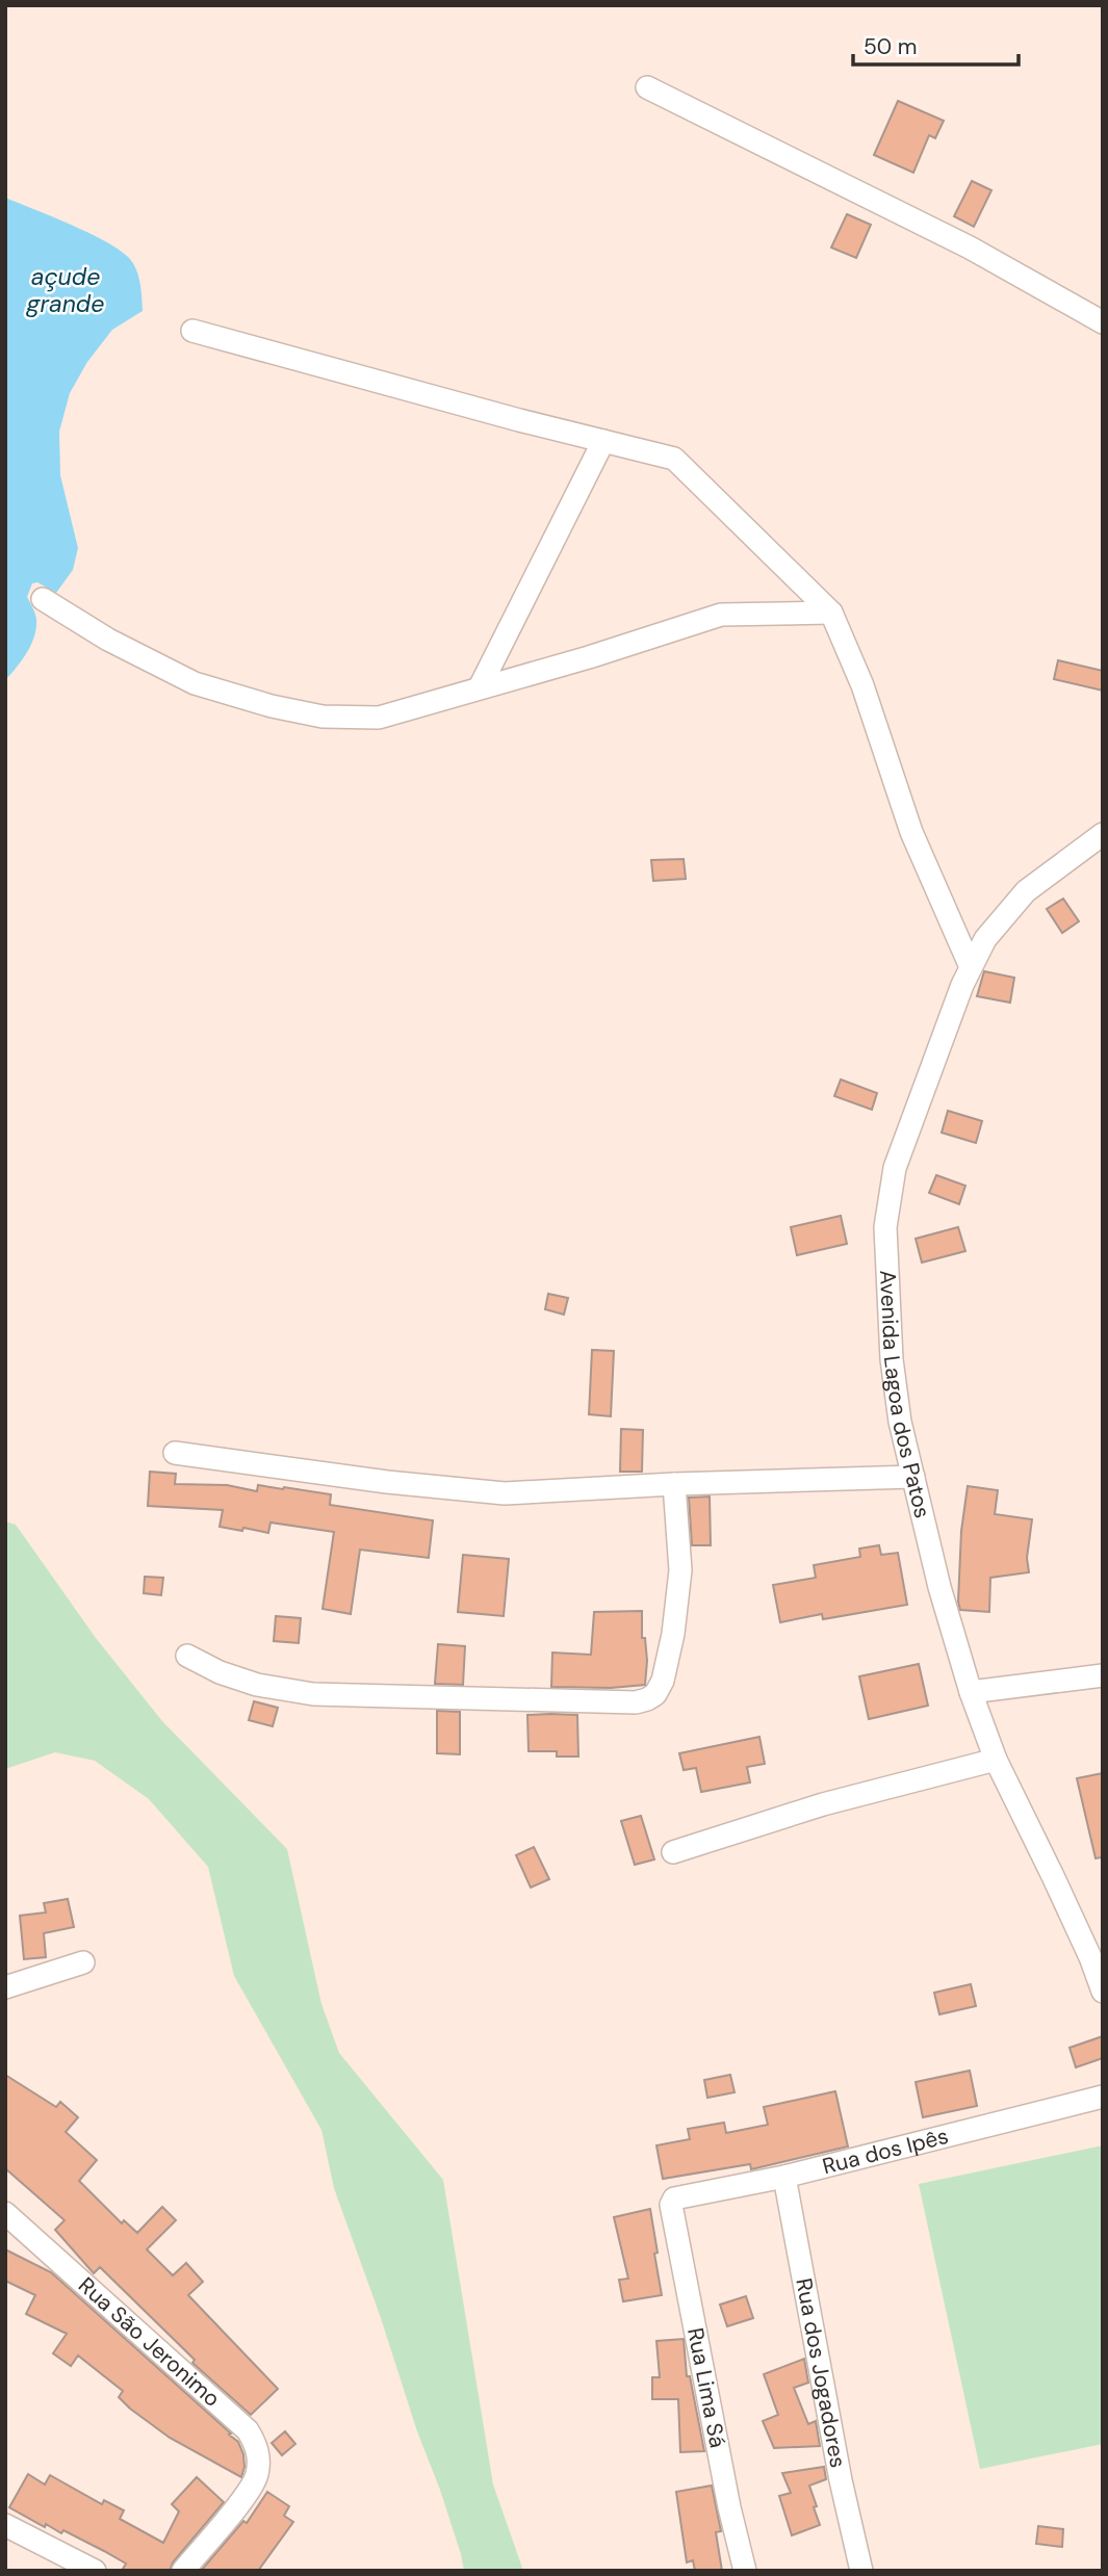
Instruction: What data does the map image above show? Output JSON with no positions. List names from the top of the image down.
{
  "streets": {
    "street": [
      "Avenida Lagoa dos Patos",
      "Rua dos Ipês",
      "Rua São Jeronimo",
      "Rua dos Jogadores",
      "Rua Lima Sá"
    ]
  },
  "crossings": [
    ["Rua dos Ipês", "Rua dos Jogadores"],
    ["Rua dos Ipês", "Rua Lima Sá"]
  ],
  "water": ["açude grande"],
  "scale_bar": "50 m"
}
